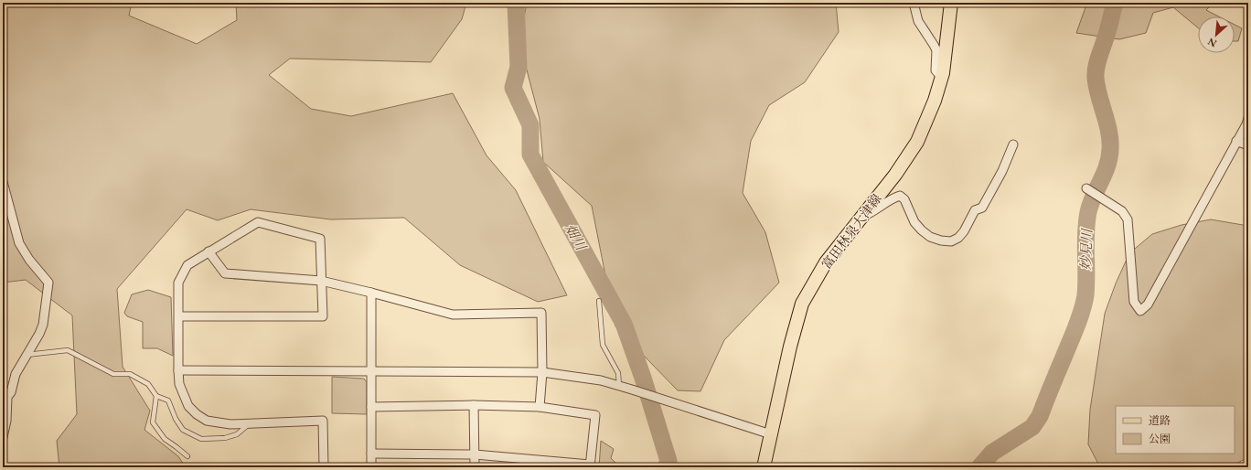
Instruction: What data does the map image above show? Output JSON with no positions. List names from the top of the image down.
{
  "streets": {
    "main road": ["富田林泉大津線"]
  },
  "water": ["畑川", "妙見川"],
  "legend": ["道路", "公園"],
  "north": "bottom left"
}
